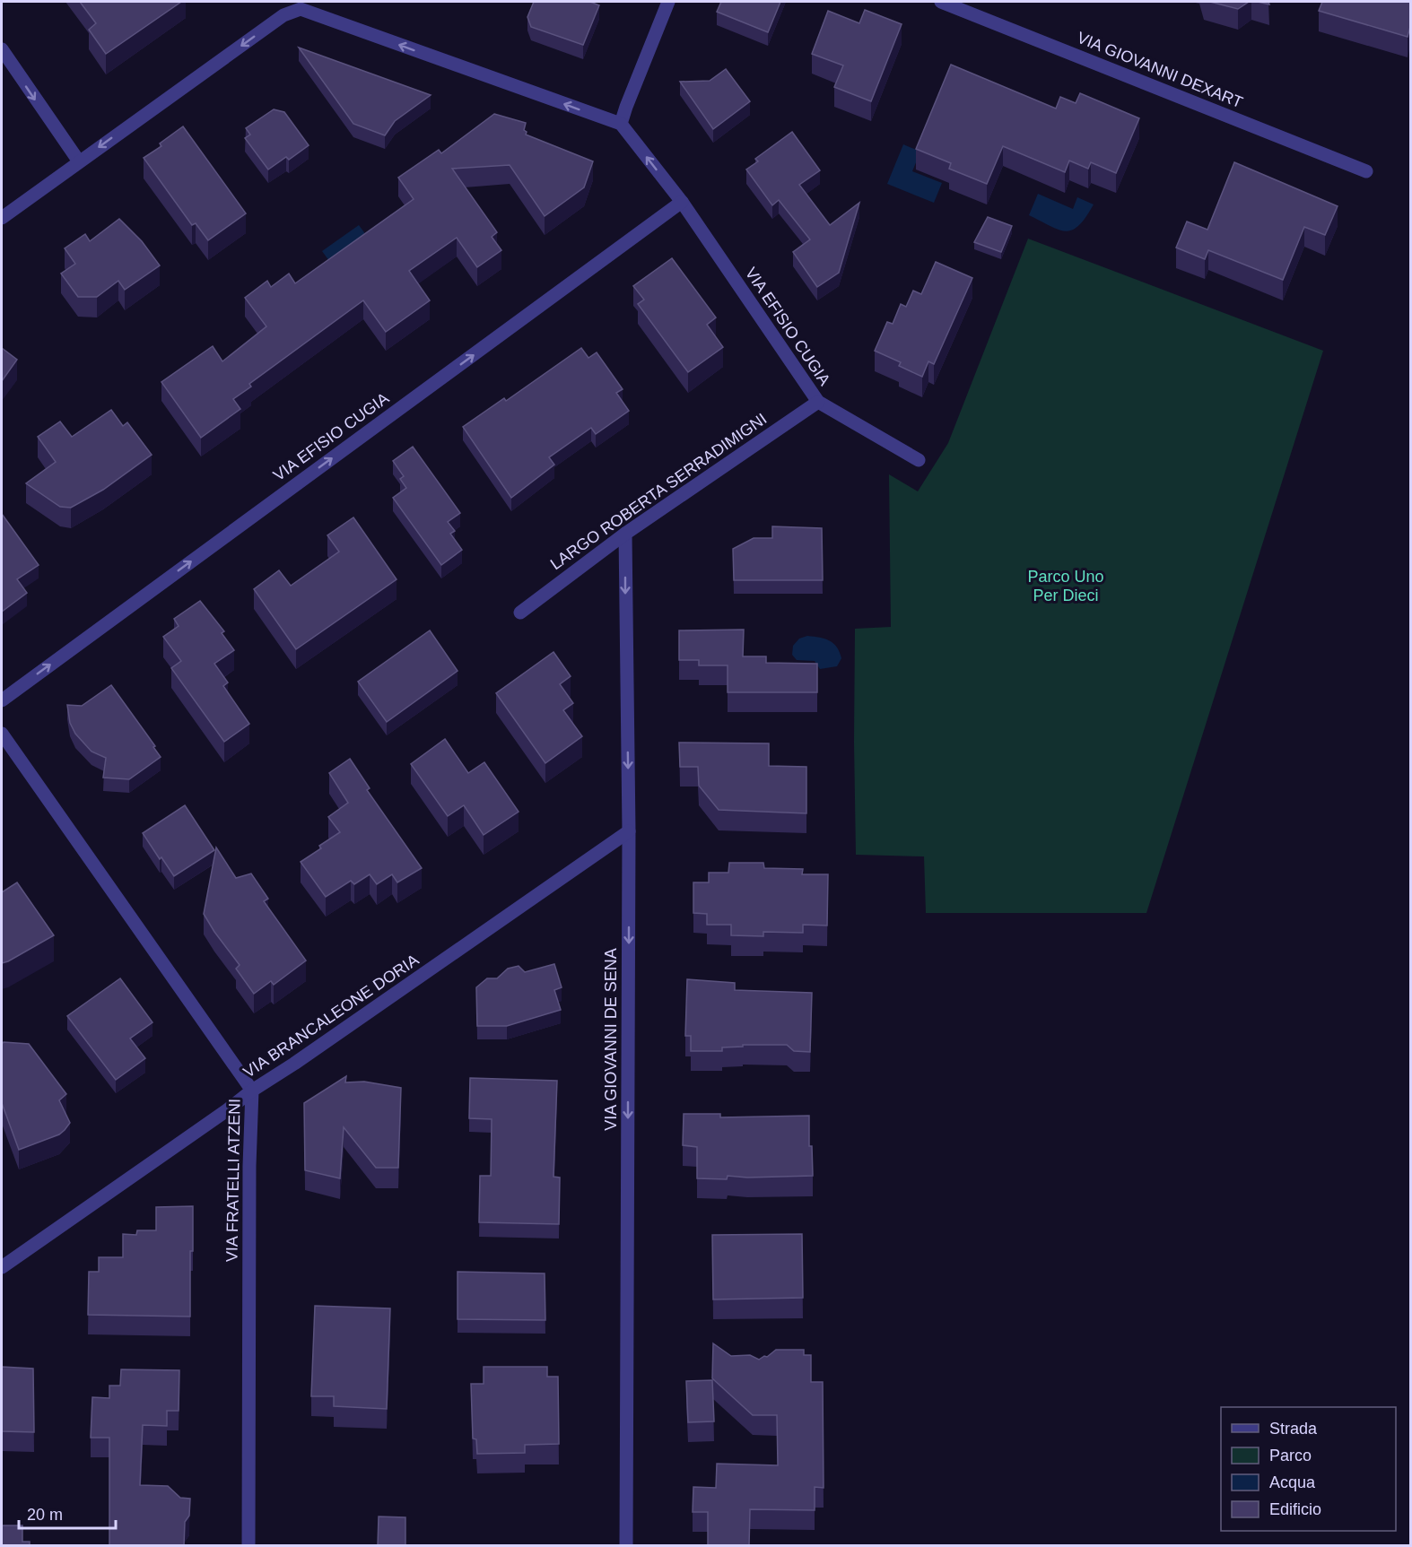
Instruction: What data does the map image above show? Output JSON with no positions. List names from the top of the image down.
{
  "streets": {
    "street": [
      "VIA GIOVANNI DEXART",
      "VIA EFISIO CUGIA",
      "LARGO ROBERTA SERRADIMIGNI",
      "VIA BRANCALEONE DORIA",
      "VIA GIOVANNI DE SENA",
      "VIA FRATELLI ATZENI"
    ]
  },
  "crossings": [
    ["VIA EFISIO CUGIA", "LARGO ROBERTA SERRADIMIGNI"],
    ["LARGO ROBERTA SERRADIMIGNI", "VIA GIOVANNI DE SENA"],
    ["VIA BRANCALEONE DORIA", "VIA GIOVANNI DE SENA"],
    ["VIA BRANCALEONE DORIA", "VIA FRATELLI ATZENI"]
  ],
  "one_way": ["VIA EFISIO CUGIA", "VIA GIOVANNI DE SENA"],
  "parks": ["Parco Uno Per Dieci"],
  "legend": [
    "Strada",
    "Parco",
    "Acqua",
    "Edificio"
  ],
  "scale_bar": "20 m"
}
